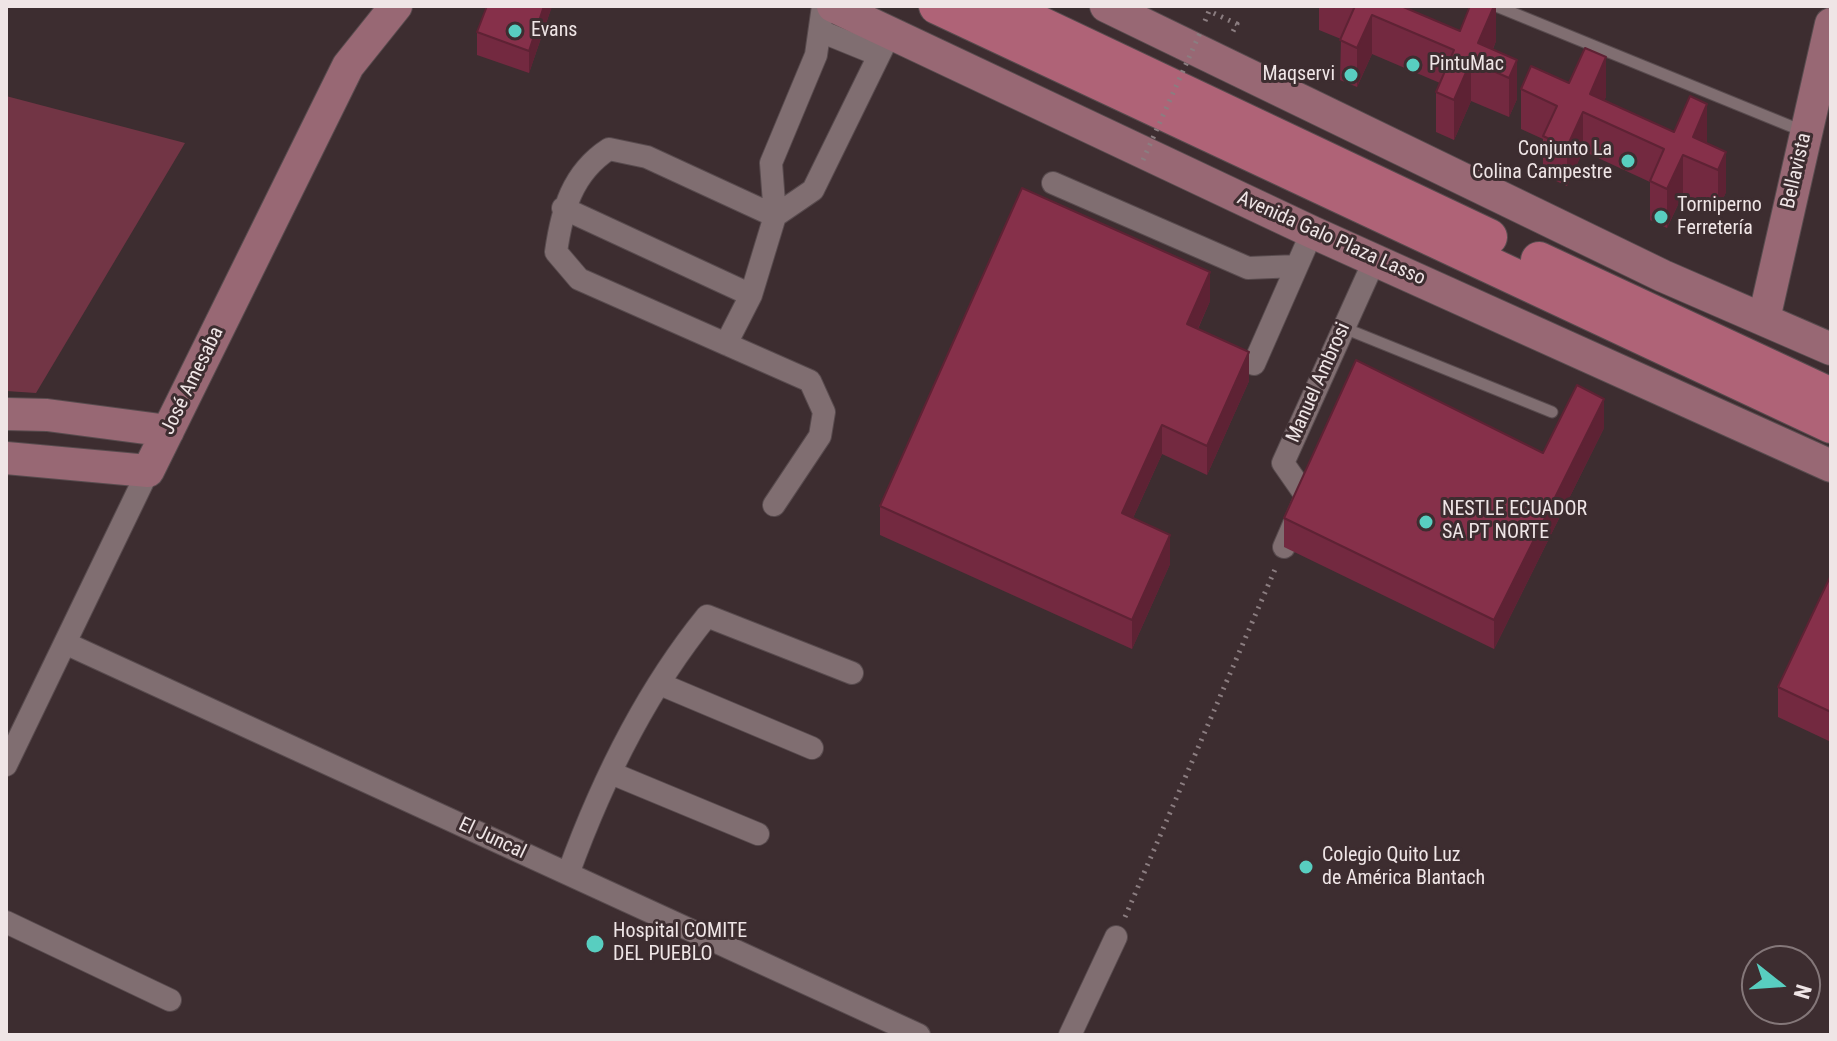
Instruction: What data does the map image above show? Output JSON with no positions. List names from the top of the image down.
{
  "streets": {
    "main road": ["Bellavista", "Avenida Galo Plaza Lasso", "José Amesaba"],
    "street": ["Manuel Ambrosi", "El Juncal"]
  },
  "crossings": [
    ["Avenida Galo Plaza Lasso", "Manuel Ambrosi"],
    ["José Amesaba", "El Juncal"]
  ],
  "places": [
    "Evans",
    "PintuMac",
    "Maqservi",
    "Conjunto La Colina Campestre",
    "Torniperno Ferretería",
    "NESTLE ECUADOR SA PT NORTE",
    "Colegio Quito Luz de América Blantach",
    "Hospital COMITE DEL PUEBLO"
  ],
  "north": "right"
}
